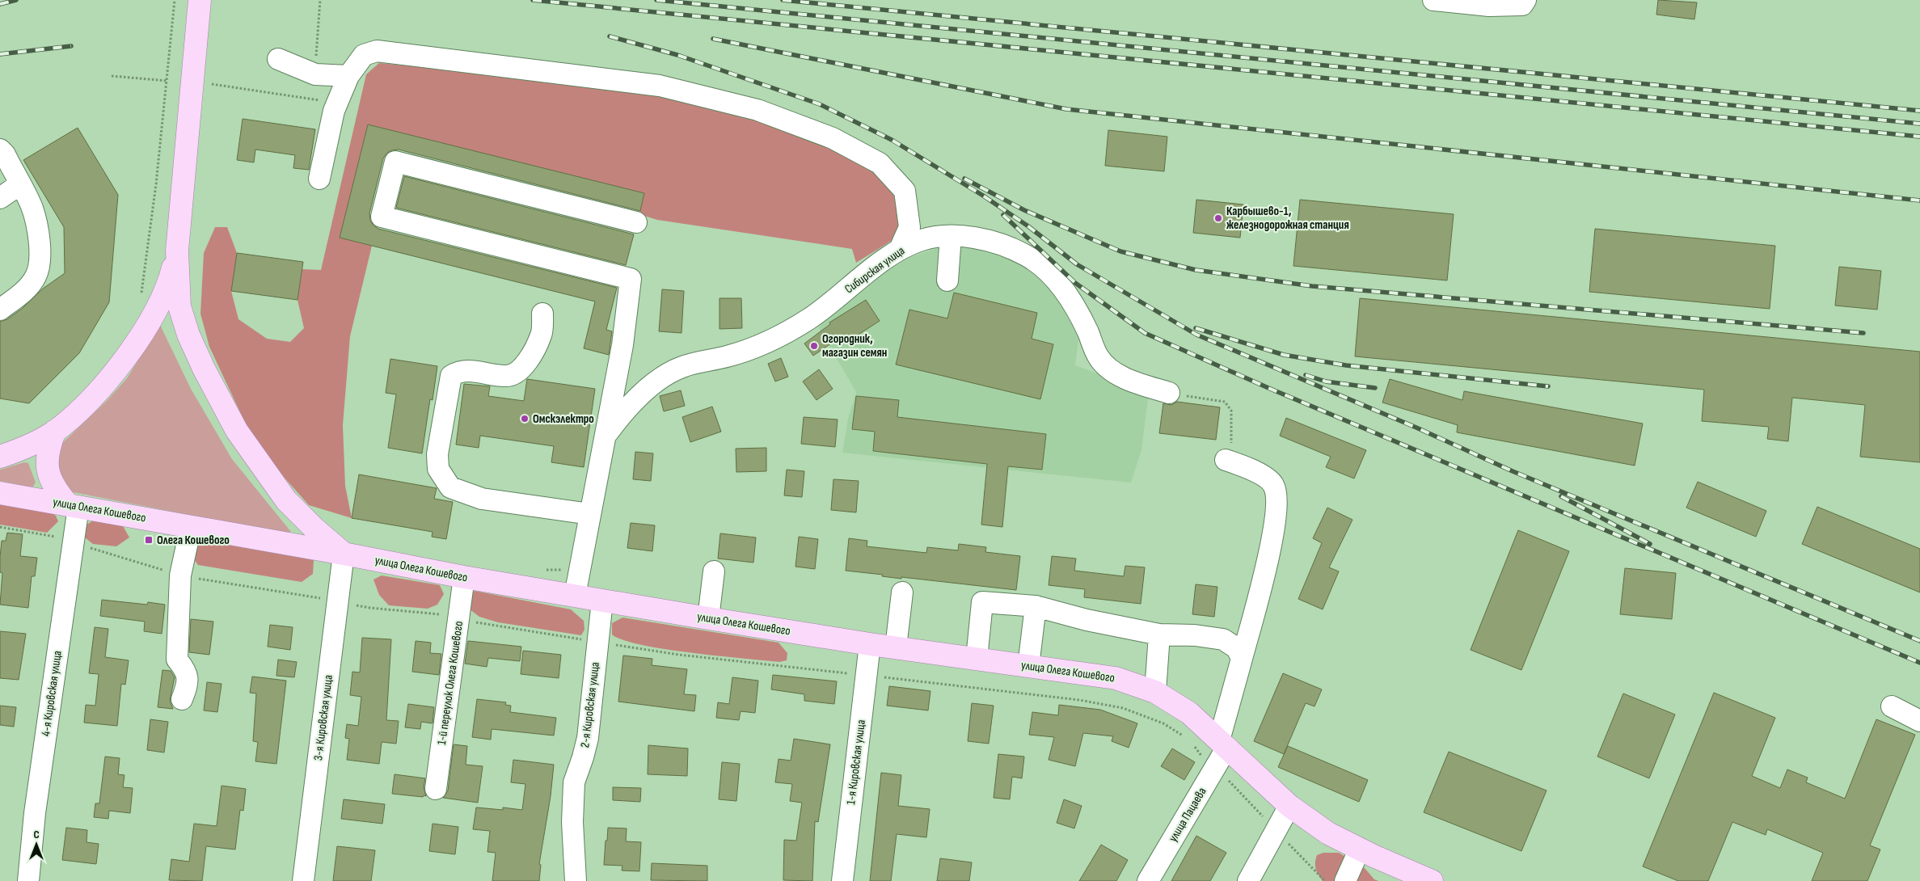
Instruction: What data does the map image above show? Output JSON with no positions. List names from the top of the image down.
{
  "streets": {
    "main road": ["улица Олега Кошевого"],
    "street": [
      "Сибирская улица",
      "1-й переулок Олега Кошевого",
      "4-я Кировская улица",
      "2-я Кировская улица",
      "3-я Кировская улица",
      "1-я Кировская улица",
      "улица Пацаева"
    ]
  },
  "crossings": [
    ["улица Олега Кошевого", "1-й переулок Олега Кошевого"],
    ["улица Олега Кошевого", "4-я Кировская улица"],
    ["улица Олега Кошевого", "2-я Кировская улица"],
    ["улица Олега Кошевого", "3-я Кировская улица"],
    ["улица Олега Кошевого", "1-я Кировская улица"],
    ["улица Олега Кошевого", "улица Пацаева"]
  ],
  "places": {
    "other": ["Карбышево-1, железнодорожная станция", "Огородник, магазин семян", "Омскэлектро"],
    "transit": ["Олега Кошевого"]
  },
  "north": "top"
}
